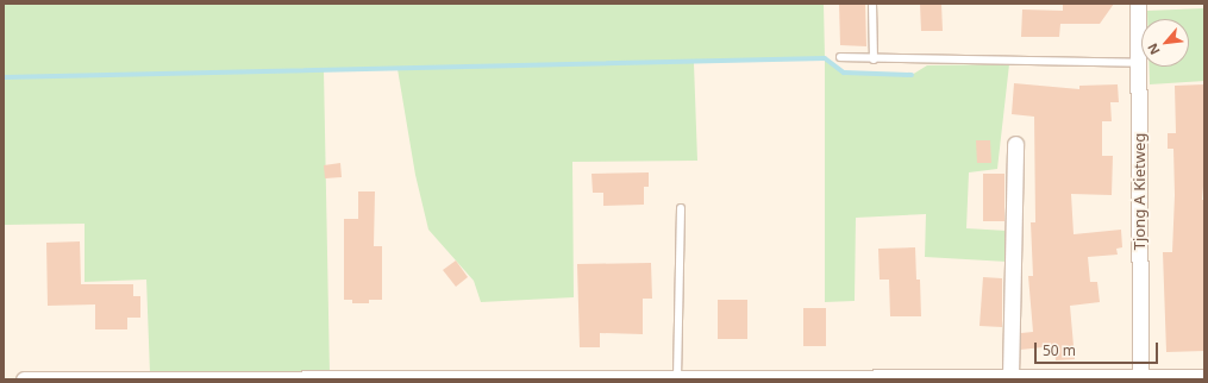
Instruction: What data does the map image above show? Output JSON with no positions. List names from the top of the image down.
{
  "streets": {
    "street": ["Tjong A Kietweg"]
  },
  "scale_bar": "50 m",
  "north": "bottom left"
}
